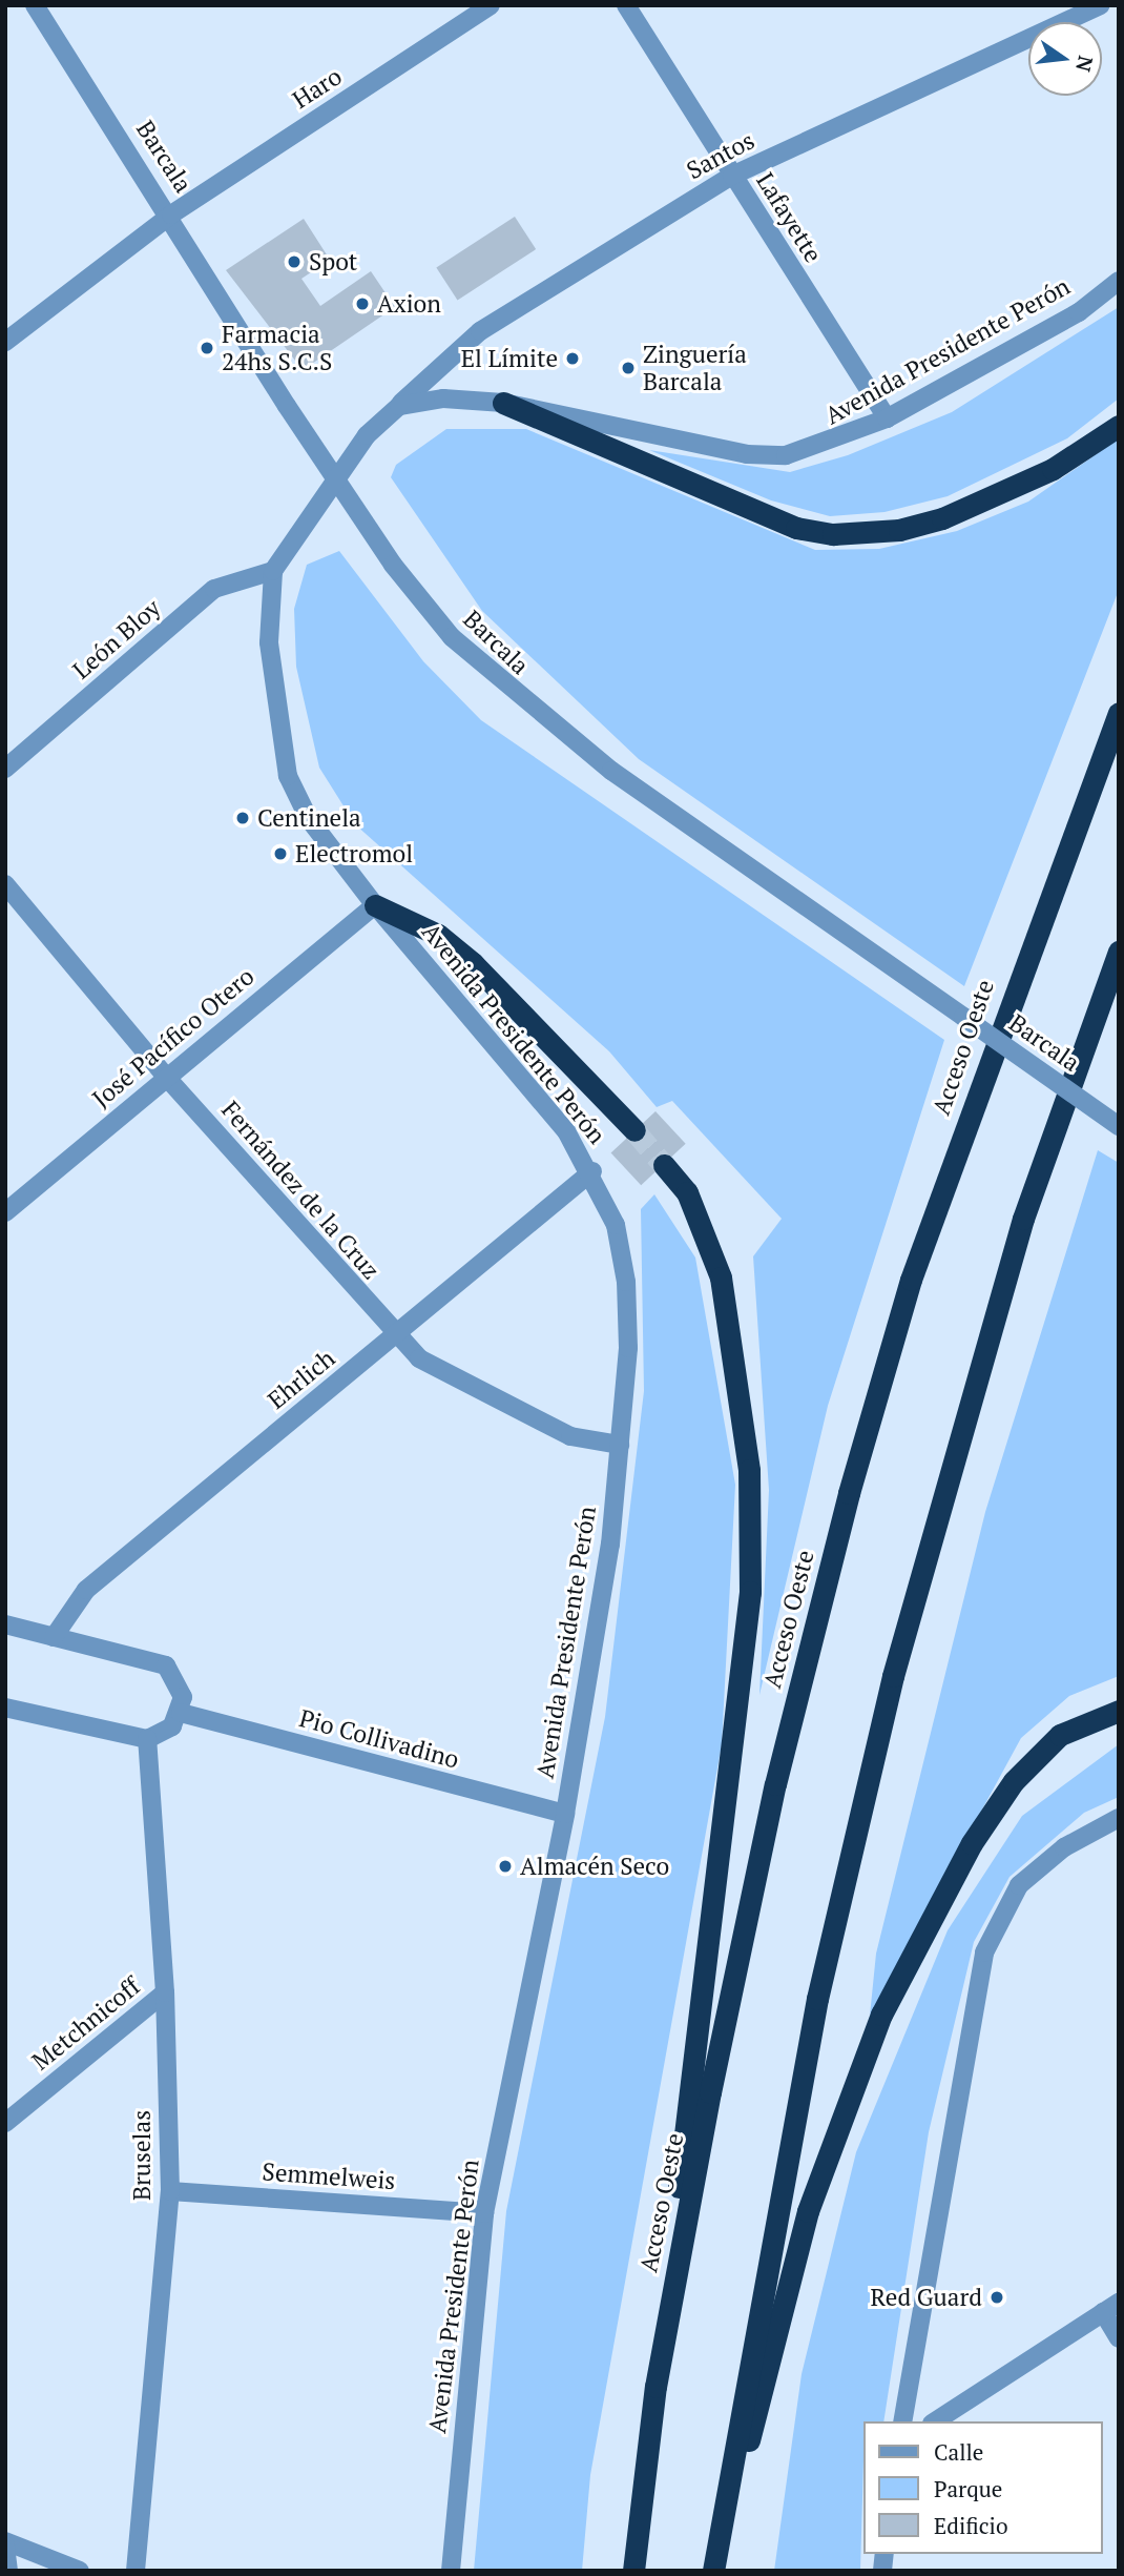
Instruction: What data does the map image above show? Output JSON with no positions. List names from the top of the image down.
{
  "streets": {
    "highway": ["Acceso Oeste"],
    "street": [
      "Haro",
      "Santos",
      "Barcala",
      "Lafayette",
      "Avenida Presidente Perón",
      "León Bloy",
      "José Pacífico Otero",
      "Fernández de la Cruz",
      "Ehrlich",
      "Pio Collivadino",
      "Metchnicoff",
      "Bruselas",
      "Semmelweis"
    ]
  },
  "crossings": [
    ["Haro", "Barcala"],
    ["Santos", "Lafayette"],
    ["Santos", "Avenida Presidente Perón"],
    ["Lafayette", "Avenida Presidente Perón"],
    ["Avenida Presidente Perón", "León Bloy"],
    ["Avenida Presidente Perón", "José Pacífico Otero"],
    ["Avenida Presidente Perón", "Fernández de la Cruz"],
    ["Avenida Presidente Perón", "Ehrlich"],
    ["Avenida Presidente Perón", "Pio Collivadino"],
    ["Avenida Presidente Perón", "Semmelweis"],
    ["José Pacífico Otero", "Fernández de la Cruz"],
    ["Fernández de la Cruz", "Ehrlich"],
    ["Metchnicoff", "Bruselas"],
    ["Bruselas", "Semmelweis"]
  ],
  "places": [
    "Spot",
    "Axion",
    "Farmacia 24hs S.C.S",
    "El Límite",
    "Zinguería Barcala",
    "Centinela",
    "Electromol",
    "Almacén Seco",
    "Red Guard"
  ],
  "legend": ["Calle", "Parque", "Edificio"],
  "north": "right"
}
